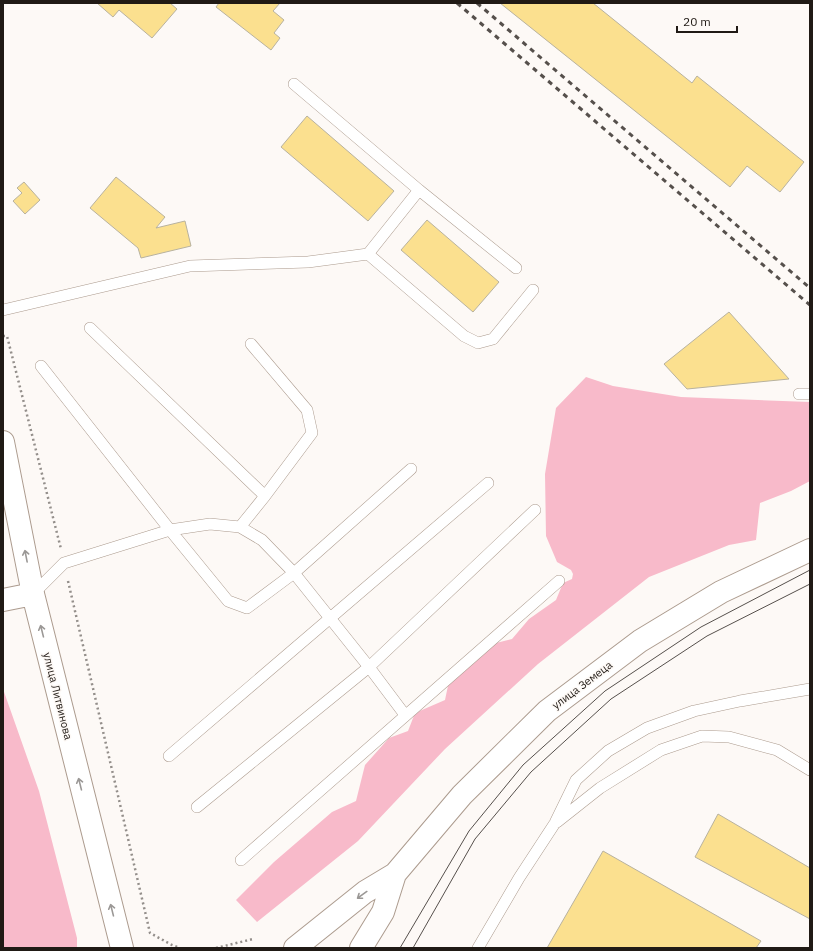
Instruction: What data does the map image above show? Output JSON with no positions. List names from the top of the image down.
{
  "streets": {
    "main road": ["улица Земеца", "улица Литвинова"]
  },
  "one_way": ["улица Литвинова"],
  "scale_bar": "20 m"
}
